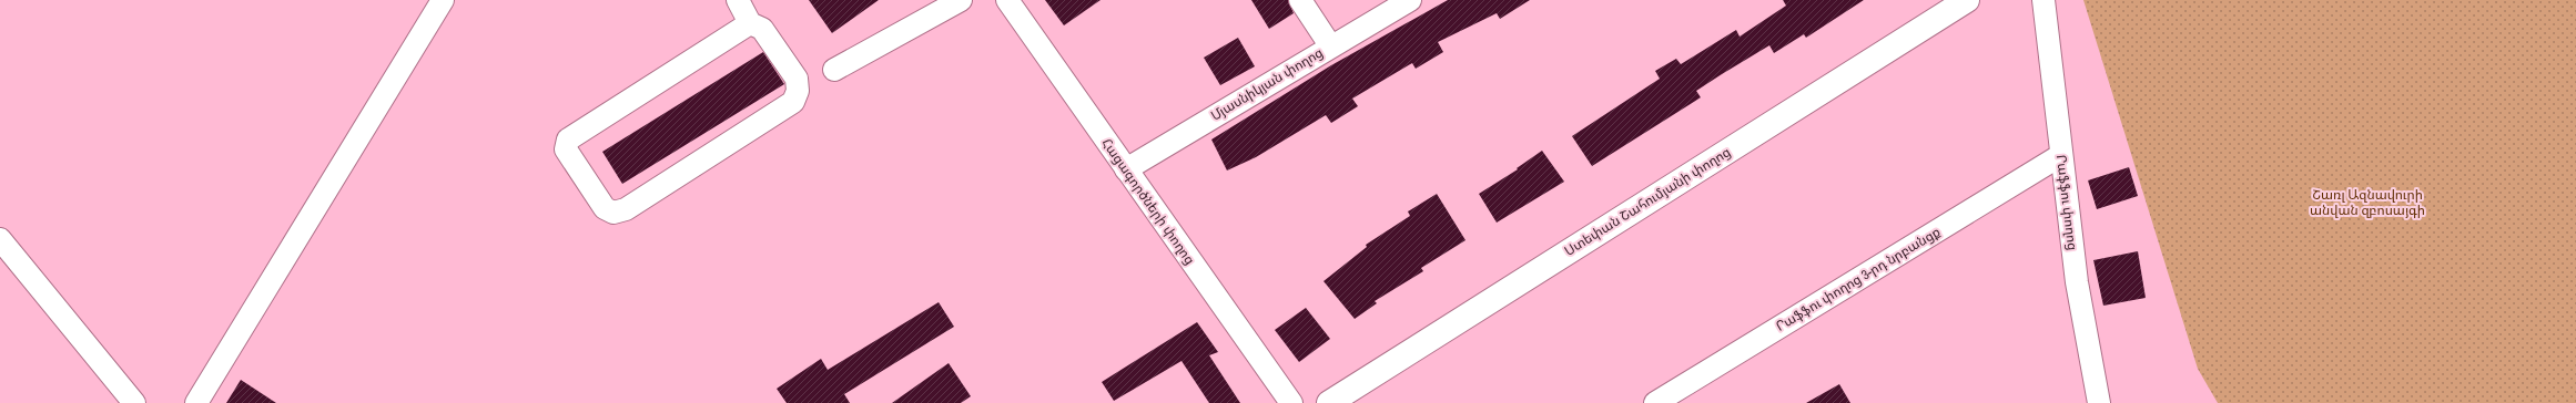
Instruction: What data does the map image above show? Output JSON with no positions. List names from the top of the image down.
{
  "streets": {
    "main road": ["Ստեփան Շահումյանի փողոց"],
    "street": [
      "Մյասնիկյան փողոց",
      "Հացագործների փողոց",
      "Րաֆֆու փողոց",
      "Րաֆֆու փողոց 3-րդ նրբանցք"
    ]
  },
  "crossings": [
    ["Մյասնիկյան փողոց", "Հացագործների փողոց"],
    ["Րաֆֆու փողոց", "Րաֆֆու փողոց 3-րդ նրբանցք"]
  ],
  "parks": ["Շառլ Ազնավուրի անվան զբոսայգի"]
}
